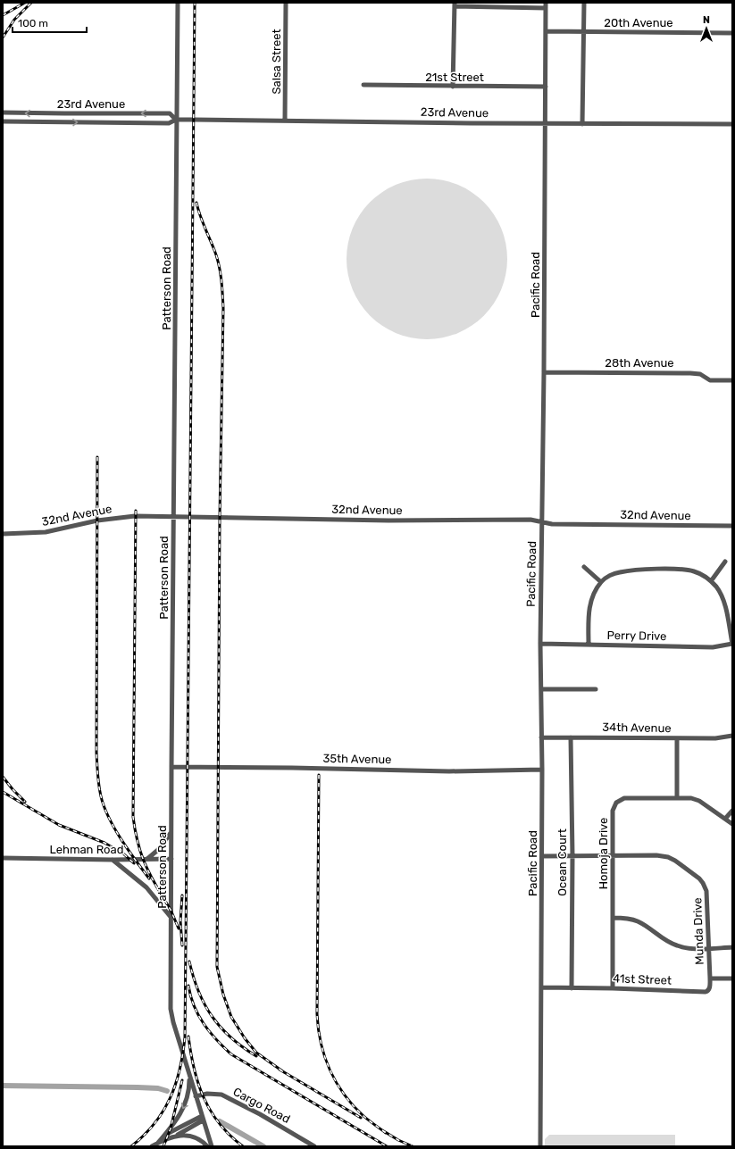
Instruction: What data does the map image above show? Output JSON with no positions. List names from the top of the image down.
{
  "streets": {
    "street": [
      "20th Avenue",
      "Salsa Street",
      "21st Street",
      "23rd Avenue",
      "Pacific Road",
      "Patterson Road",
      "28th Avenue",
      "32nd Avenue",
      "Perry Drive",
      "34th Avenue",
      "35th Avenue",
      "Lehman Road",
      "Homoja Drive",
      "Ocean Court",
      "Munda Drive",
      "41st Street",
      "Cargo Road"
    ]
  },
  "crossings": [
    ["20th Avenue", "Pacific Road"],
    ["Salsa Street", "23rd Avenue"],
    ["21st Street", "Pacific Road"],
    ["23rd Avenue", "Pacific Road"],
    ["23rd Avenue", "Patterson Road"],
    ["Pacific Road", "28th Avenue"],
    ["Pacific Road", "32nd Avenue"],
    ["Pacific Road", "Perry Drive"],
    ["Pacific Road", "34th Avenue"],
    ["Pacific Road", "35th Avenue"],
    ["Pacific Road", "Munda Drive"],
    ["Pacific Road", "41st Street"],
    ["Patterson Road", "32nd Avenue"],
    ["Patterson Road", "35th Avenue"],
    ["Patterson Road", "Lehman Road"],
    ["Patterson Road", "Cargo Road"],
    ["34th Avenue", "Ocean Court"],
    ["Homoja Drive", "Munda Drive"],
    ["Homoja Drive", "41st Street"],
    ["Ocean Court", "Munda Drive"],
    ["Ocean Court", "41st Street"],
    ["Munda Drive", "41st Street"]
  ],
  "scale_bar": "100 m",
  "north": "top"
}
